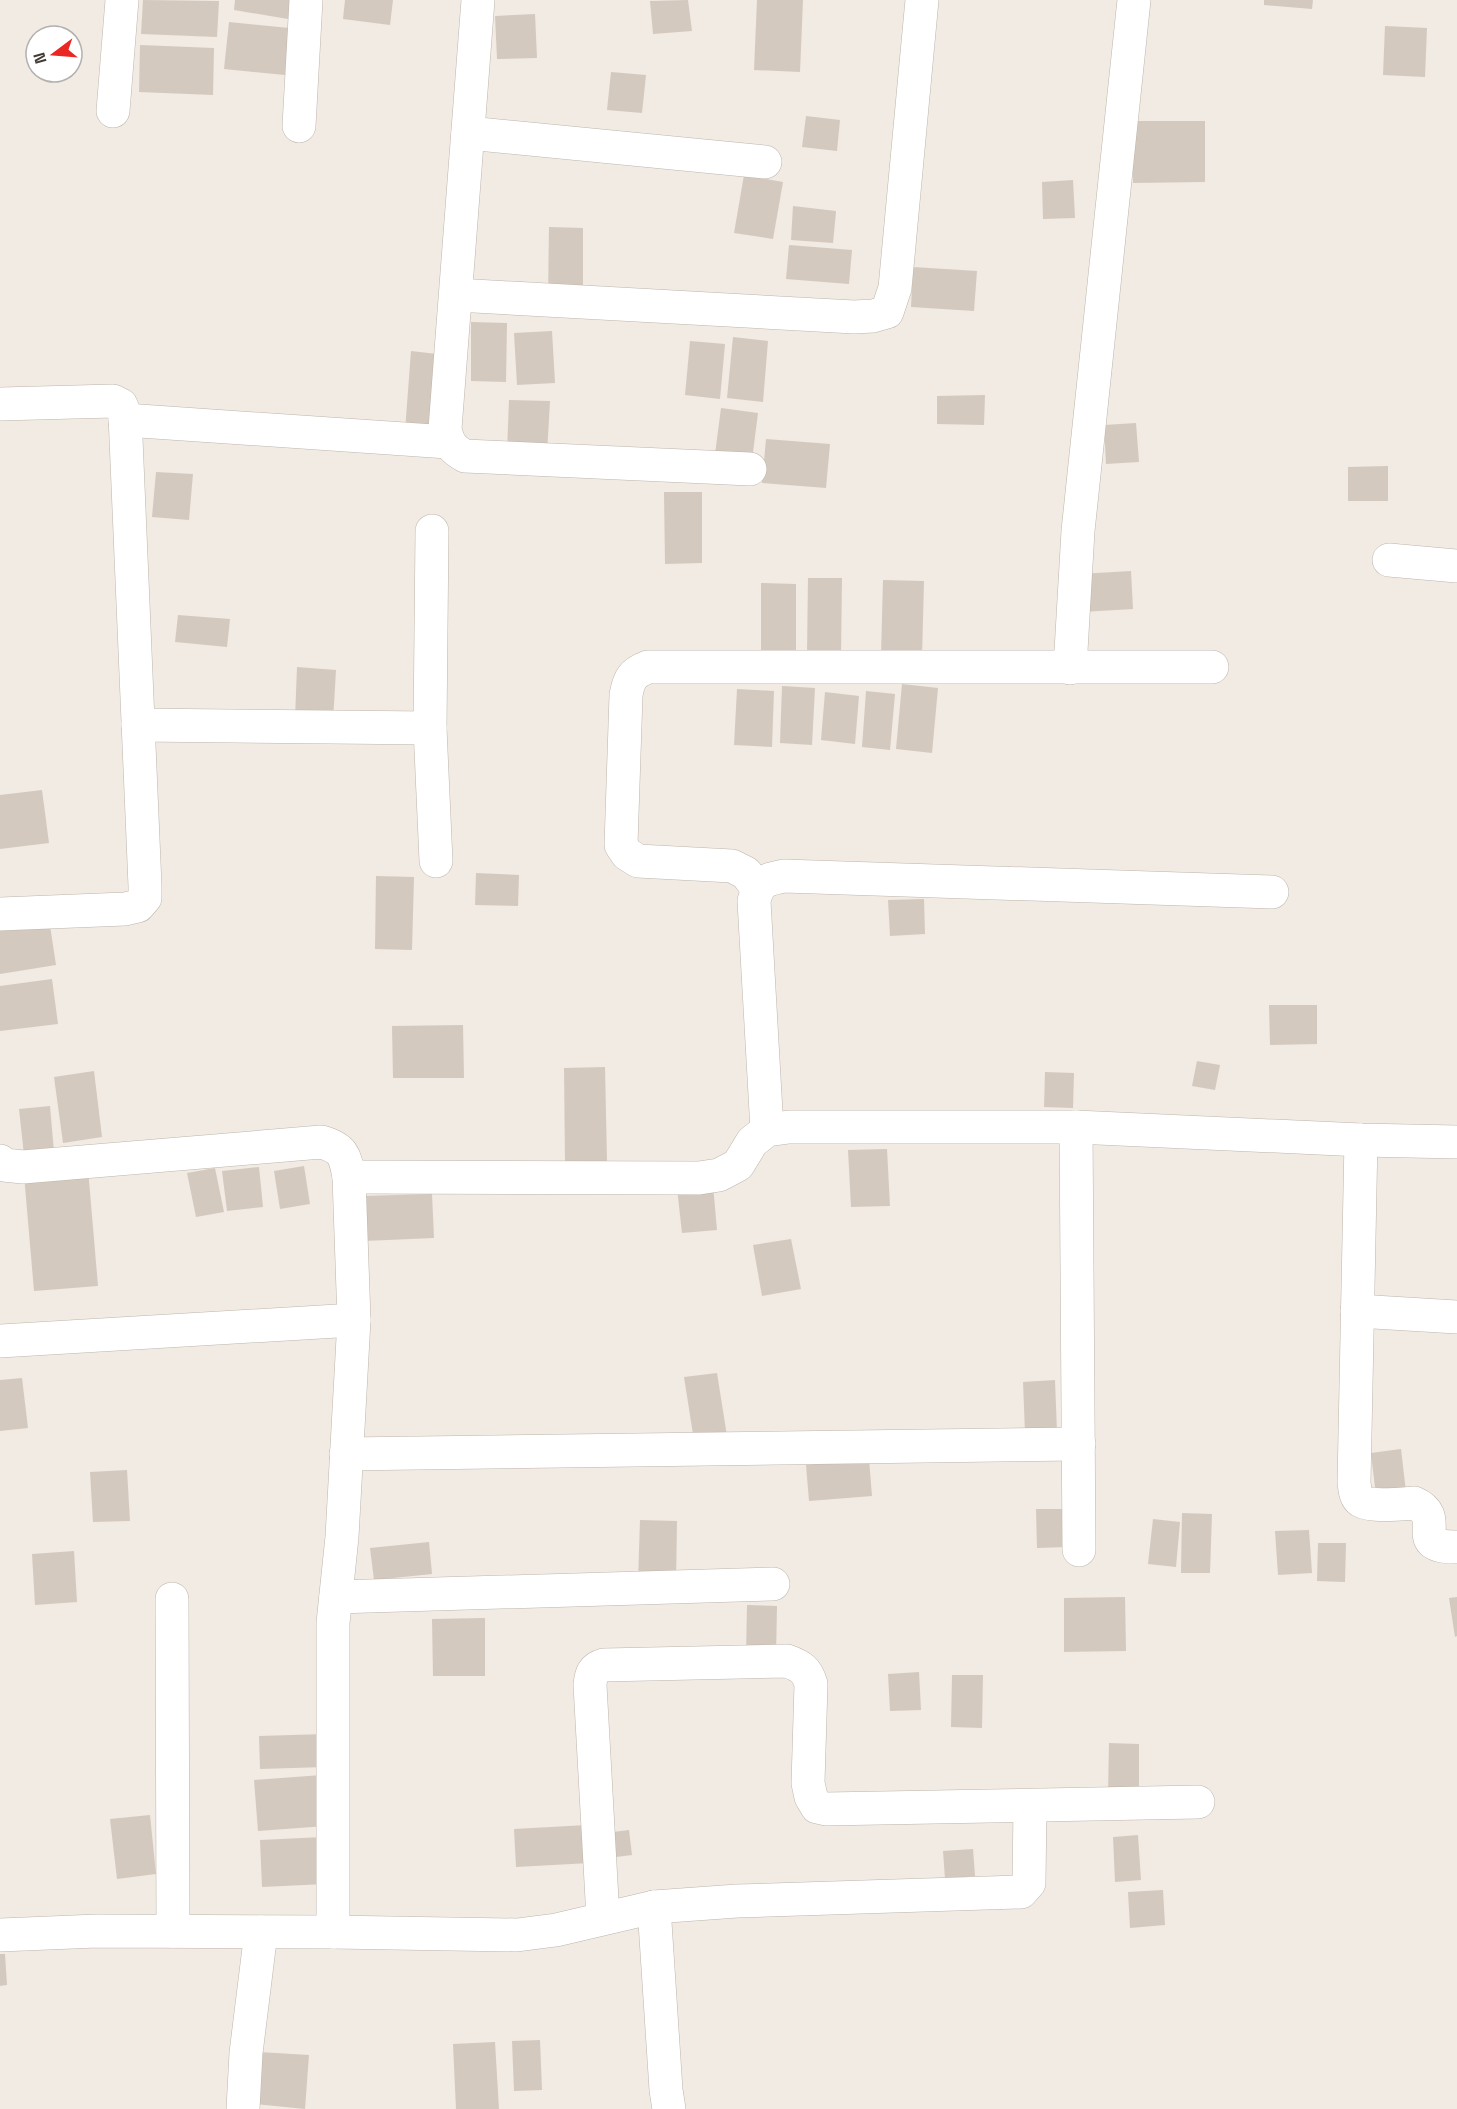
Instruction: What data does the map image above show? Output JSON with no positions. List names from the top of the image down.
{
  "north": "left"
}
